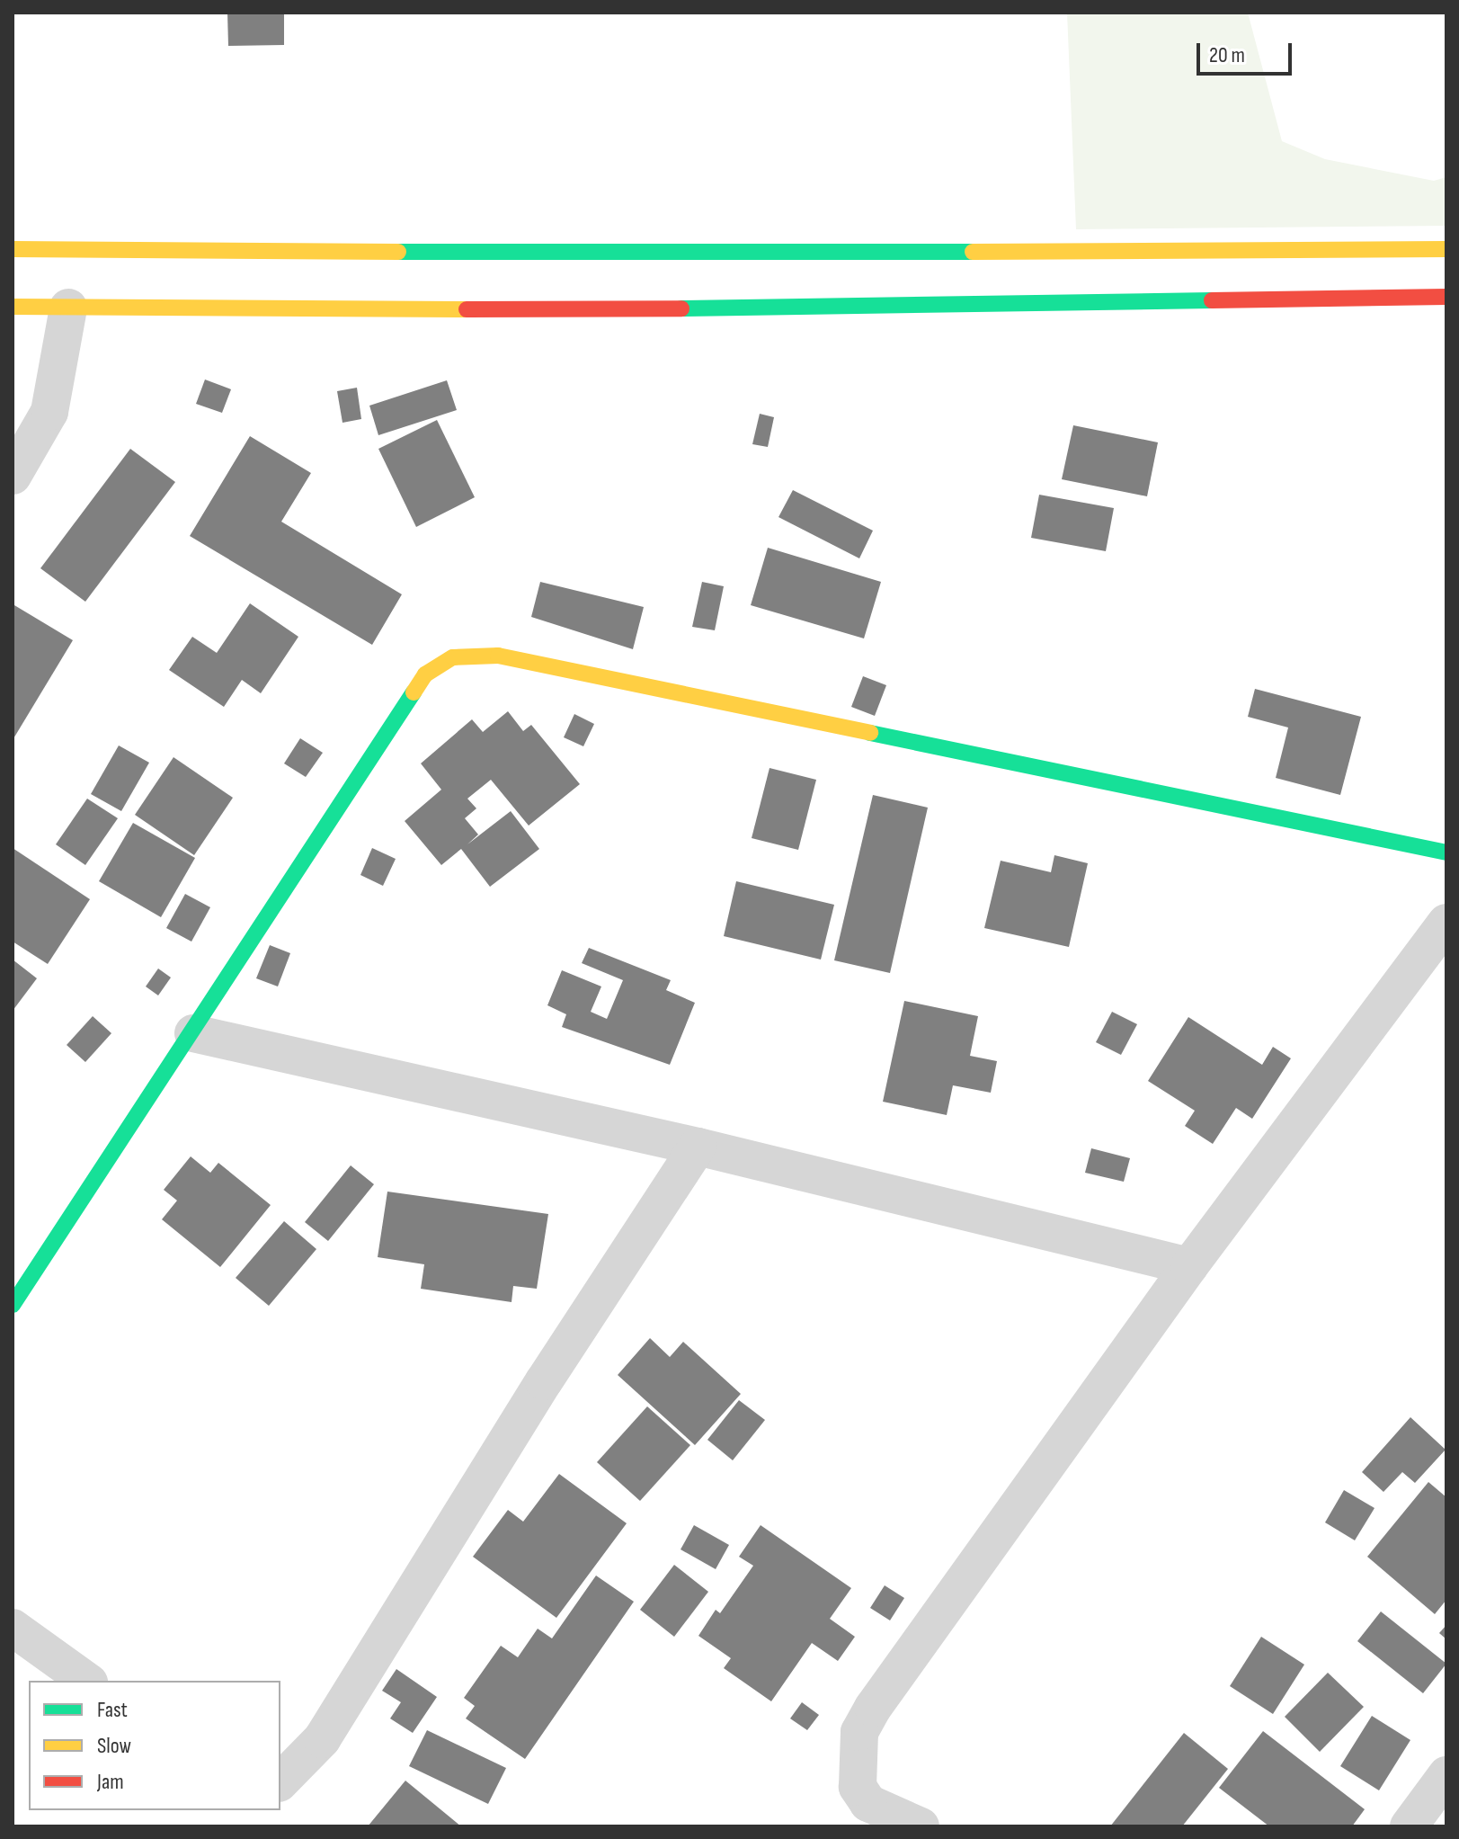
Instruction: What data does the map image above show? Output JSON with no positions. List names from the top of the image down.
{
  "legend": ["Fast", "Slow", "Jam"],
  "scale_bar": "20 m"
}
